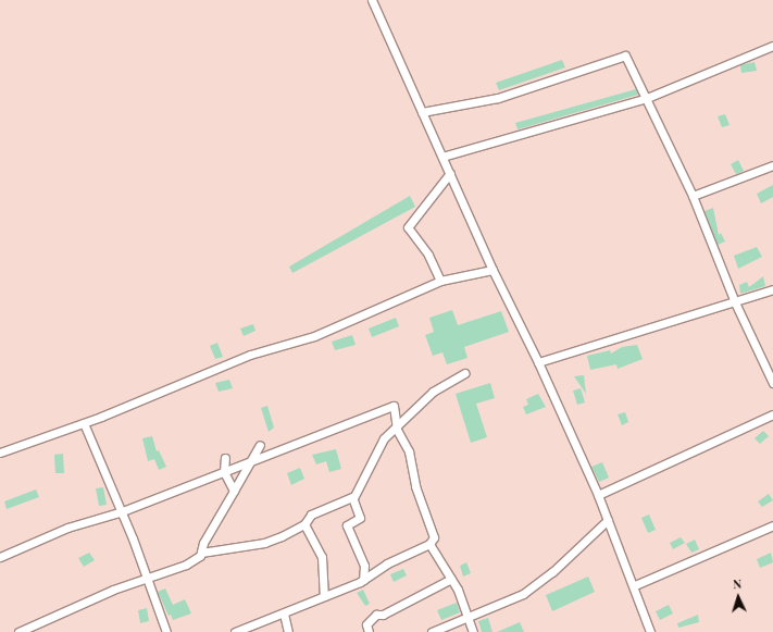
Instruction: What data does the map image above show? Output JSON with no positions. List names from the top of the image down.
{
  "north": "top"
}
